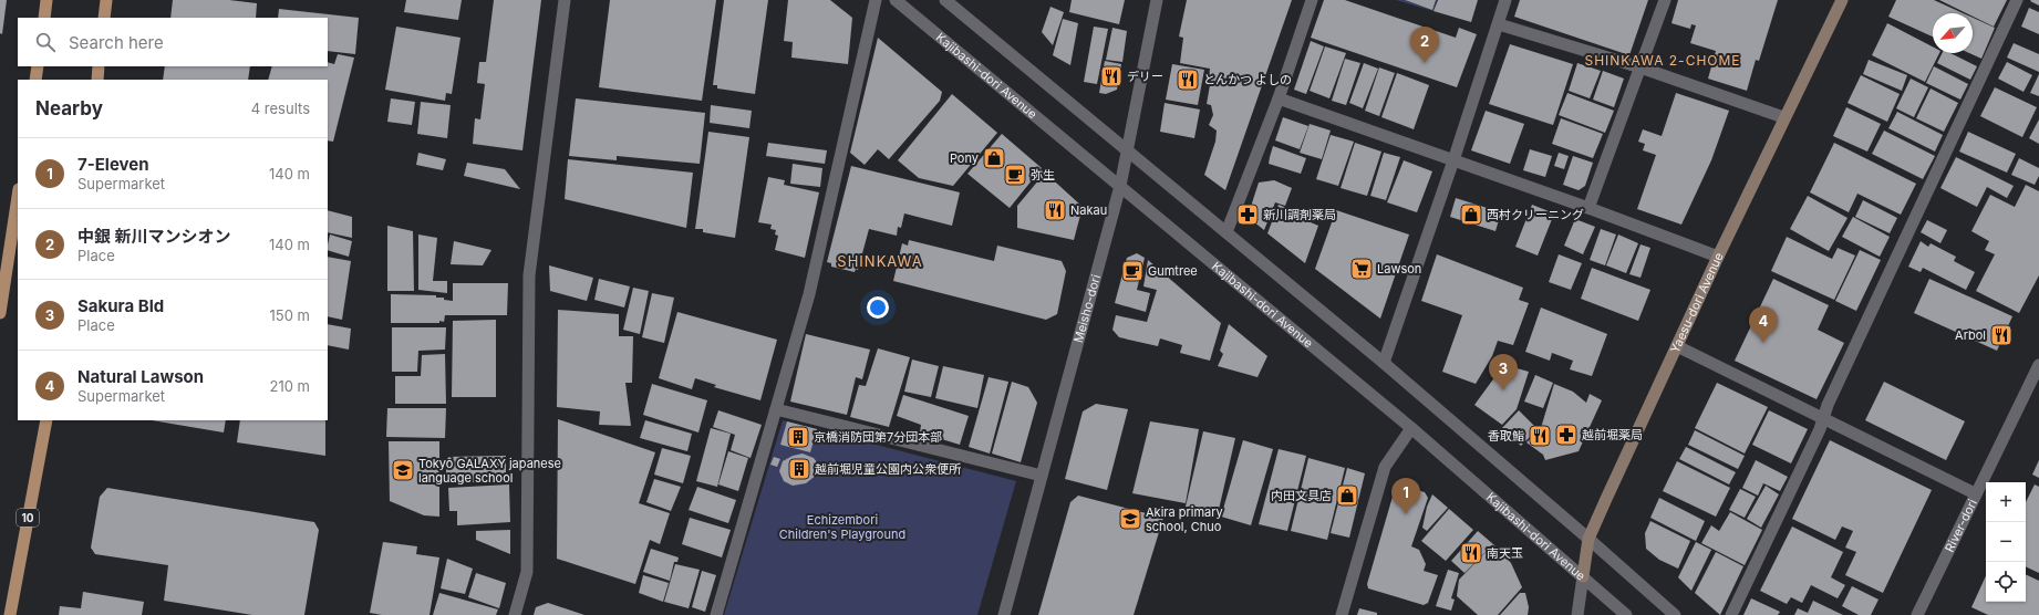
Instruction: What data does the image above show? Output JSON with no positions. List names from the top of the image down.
{
  "streets": {
    "main road": ["Yaesu-dori Avenue", "10"],
    "street": ["Kajibashi-dori Avenue", "Meisho-dori", "River-dori"]
  },
  "crossings": [
    ["Kajibashi-dori Avenue", "Yaesu-dori Avenue"],
    ["Kajibashi-dori Avenue", "Meisho-dori"]
  ],
  "districts": ["SHINKAWA 2-CHOME", "SHINKAWA"],
  "parks": ["Echizembori Children's Playground"],
  "places": {
    "restaurant": [
      "デリー",
      "とんかつ よしの",
      "Nakau",
      "Arbol",
      "香取鮨",
      "南天玉"
    ],
    "shop": ["Pony", "西村クリーニング", "内田文具店"],
    "cafe": ["弥生", "Gumtree"],
    "pharmacy": ["新川調剤薬局", "越前堀薬局"],
    "supermarket": ["Lawson"],
    "building": ["京橋消防団第7分団本部", "越前堀児童公園内公衆便所"],
    "school or university": ["Tokyô GALAXY japanese language school", "Akira primary school, Chuo"]
  },
  "north": "bottom left",
  "page": {
    "search": "Search here",
    "pins": [
      "2",
      "4",
      "3",
      "1"
    ],
    "heading": ["Nearby", "4 results"],
    "list": [
      {
        "mark": "1",
        "name": "7-Eleven",
        "note": "Supermarket",
        "value": "140 m"
      },
      {
        "mark": "2",
        "name": "中銀 新川マンシオン",
        "note": "Place",
        "value": "140 m"
      },
      {
        "mark": "3",
        "name": "Sakura Bld",
        "note": "Place",
        "value": "150 m"
      },
      {
        "mark": "4",
        "name": "Natural Lawson",
        "note": "Supermarket",
        "value": "210 m"
      }
    ],
    "map_buttons": ["+", "−"]
  }
}
